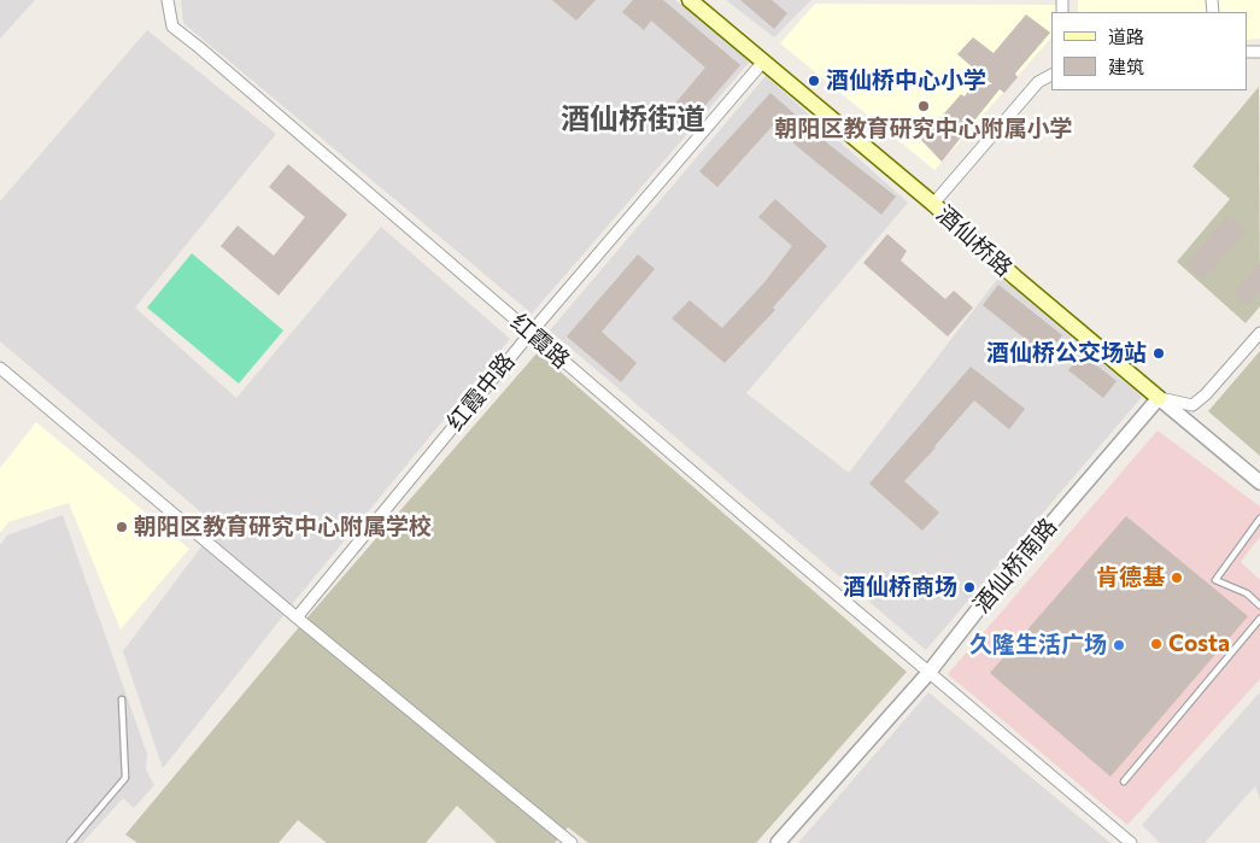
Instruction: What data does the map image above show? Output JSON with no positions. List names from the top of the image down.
{
  "streets": {
    "main road": ["酒仙桥路"],
    "street": ["红霞路", "红霞中路", "酒仙桥南路"]
  },
  "crossings": [
    ["酒仙桥路", "红霞中路"],
    ["酒仙桥路", "酒仙桥南路"],
    ["红霞路", "红霞中路"],
    ["红霞路", "酒仙桥南路"]
  ],
  "districts": ["酒仙桥街道"],
  "places": [
    "酒仙桥中心小学",
    "朝阳区教育研究中心附属小学",
    "酒仙桥公交场站",
    "朝阳区教育研究中心附属学校",
    "肯德基",
    "酒仙桥商场",
    "Costa",
    "久隆生活广场"
  ],
  "legend": ["道路", "建筑"]
}
